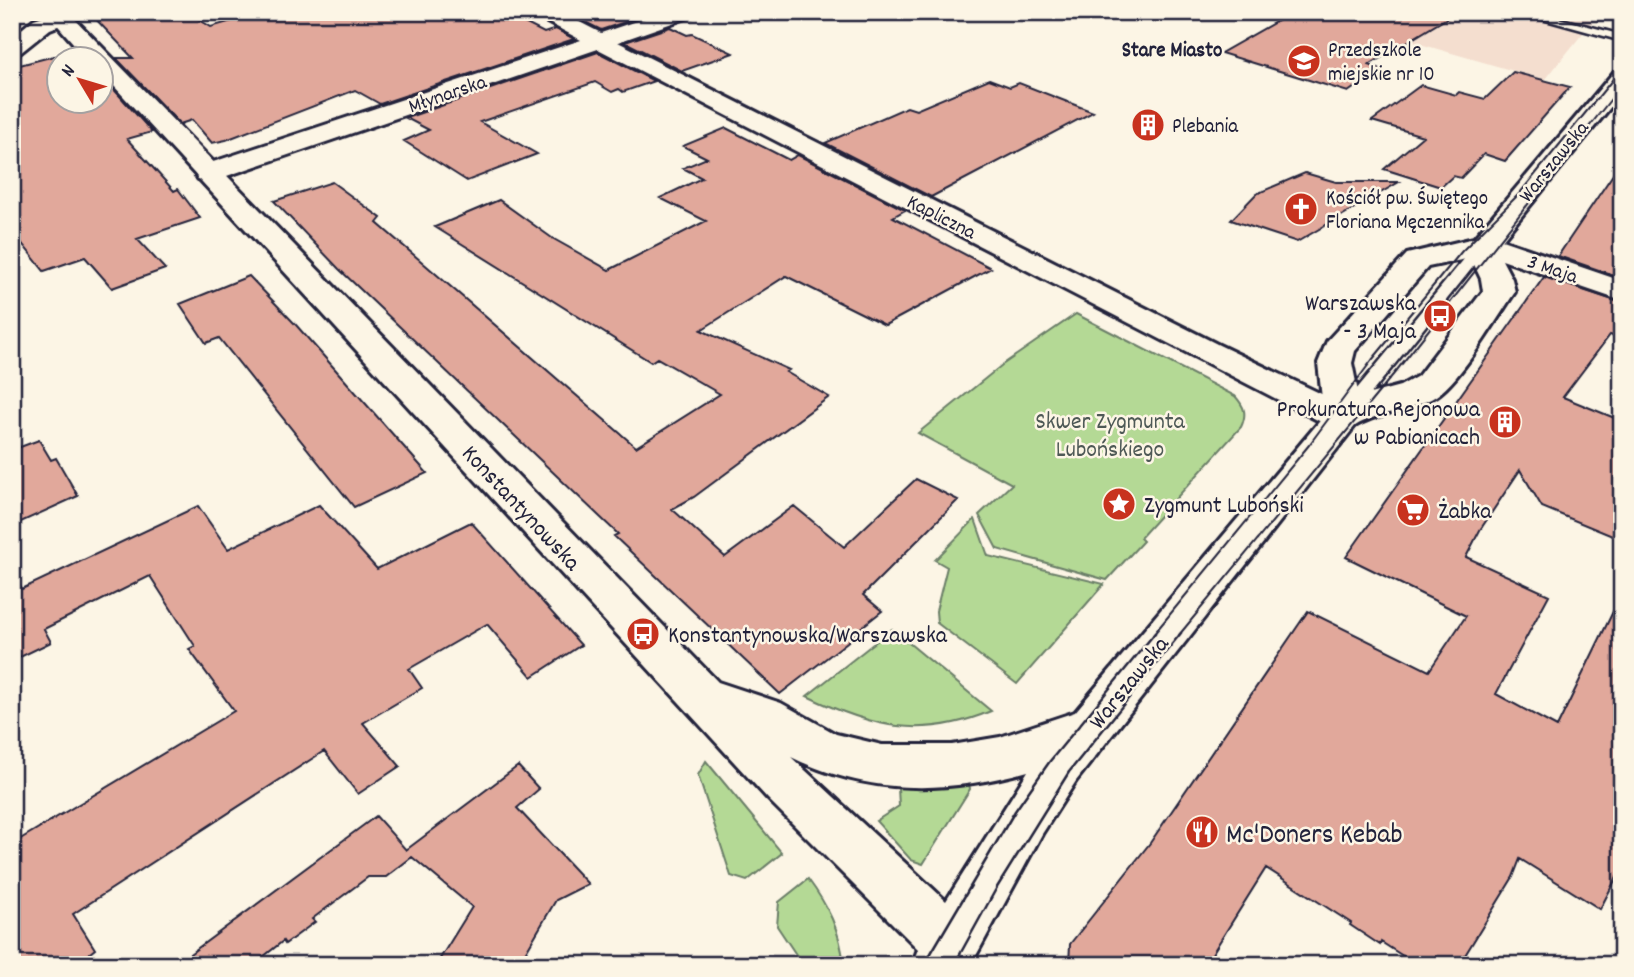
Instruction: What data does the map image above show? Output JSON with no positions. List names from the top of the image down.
{
  "streets": {
    "street": [
      "Młynarska",
      "Warszawska",
      "Kapliczna",
      "3 Maja",
      "Konstantynowska"
    ]
  },
  "crossings": [
    ["Młynarska", "Kapliczna"],
    ["Młynarska", "Konstantynowska"],
    ["Warszawska", "Kapliczna"],
    ["Warszawska", "3 Maja"],
    ["Warszawska", "Konstantynowska"]
  ],
  "districts": ["Stare Miasto"],
  "parks": ["Skwer Zygmunta Lubońskiego"],
  "places": {
    "school or university": ["Przedszkole miejskie nr 10"],
    "building": ["Plebania", "Prokuratura Rejonowa w Pabianicach"],
    "church": ["Kościół pw. Świętego Floriana Męczennika"],
    "bus stop": ["Warszawska - 3 Maja", "Konstantynowska/Warszawska"],
    "place": ["Zygmunt Luboński"],
    "supermarket": ["Żabka"],
    "restaurant": ["Mc'Doners Kebab"]
  },
  "north": "top left"
}
